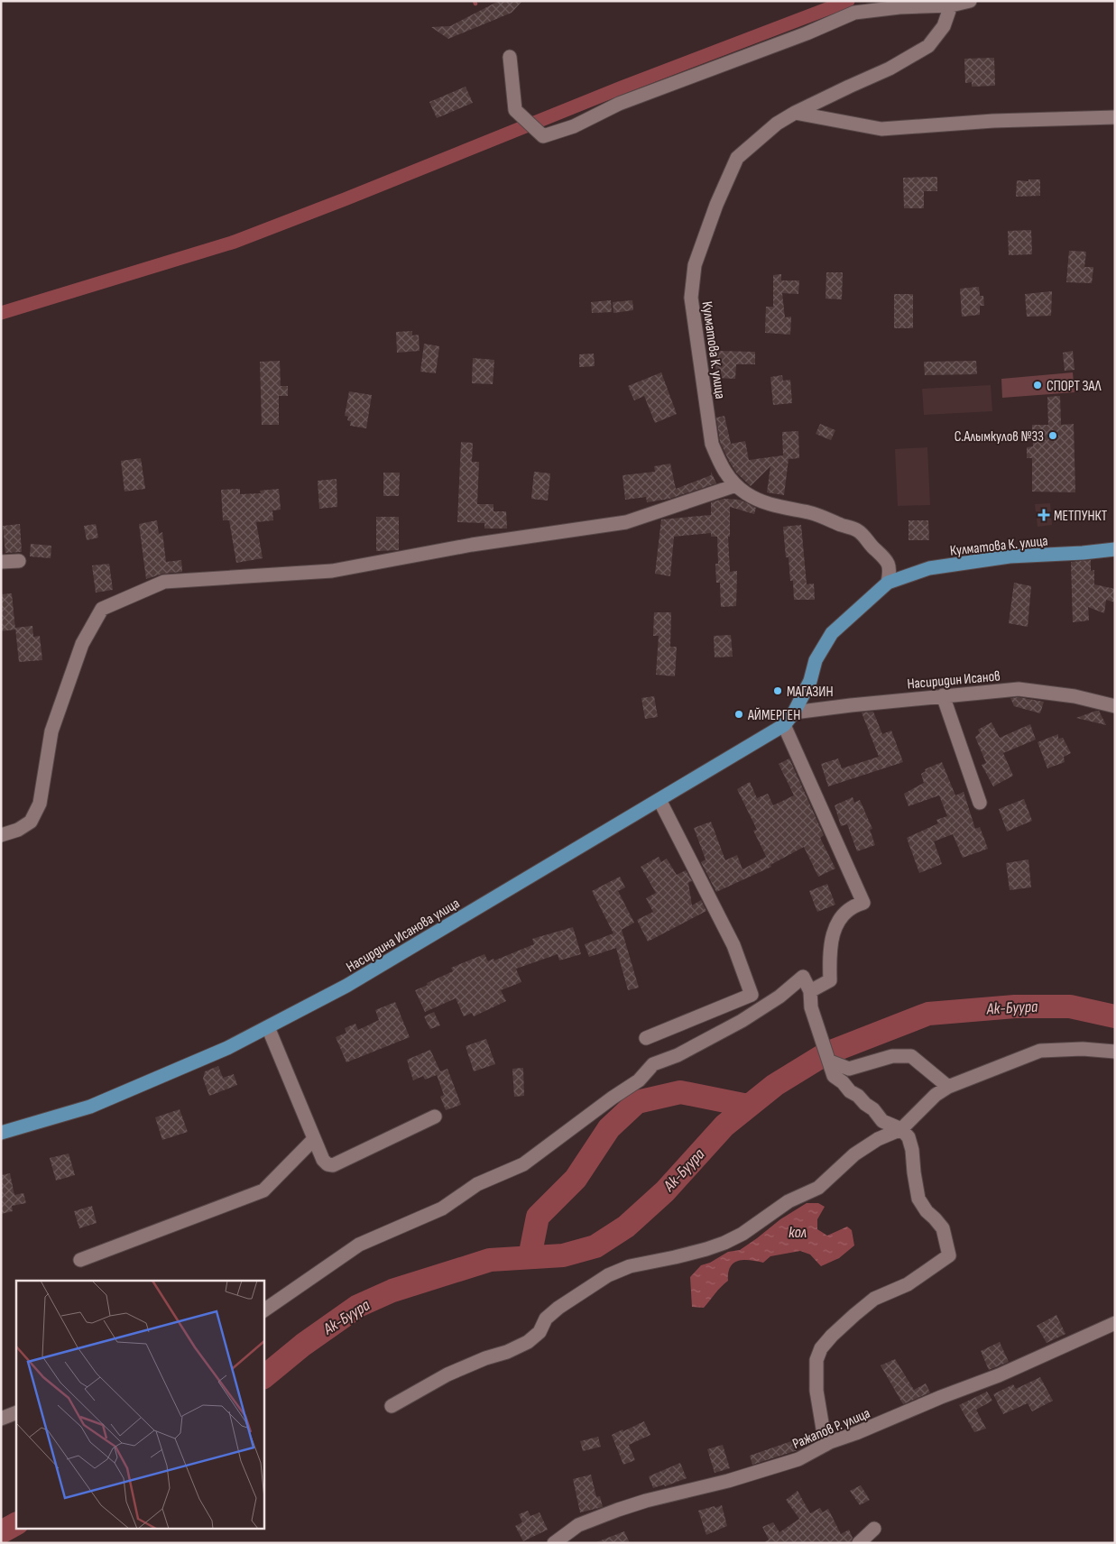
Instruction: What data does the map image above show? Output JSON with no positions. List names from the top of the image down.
{
  "streets": {
    "main road": ["Кулматова К. улица", "Насирдина Исанова улица"],
    "street": ["Насиридин Исанов", "Ражапов Р. улица"]
  },
  "crossings": [
    ["Кулматова К. улица", "Насирдина Исанова улица"],
    ["Насиридин Исанов", "Насирдина Исанова улица"]
  ],
  "water": ["Ак-Буура", "кол"],
  "places": {
    "other": [
      "СПОРТ ЗАЛ",
      "С.Алымкулов №33",
      "МАГАЗИН",
      "АЙМЕРГЕН"
    ],
    "health": ["МЕТПУНКТ"]
  }
}
